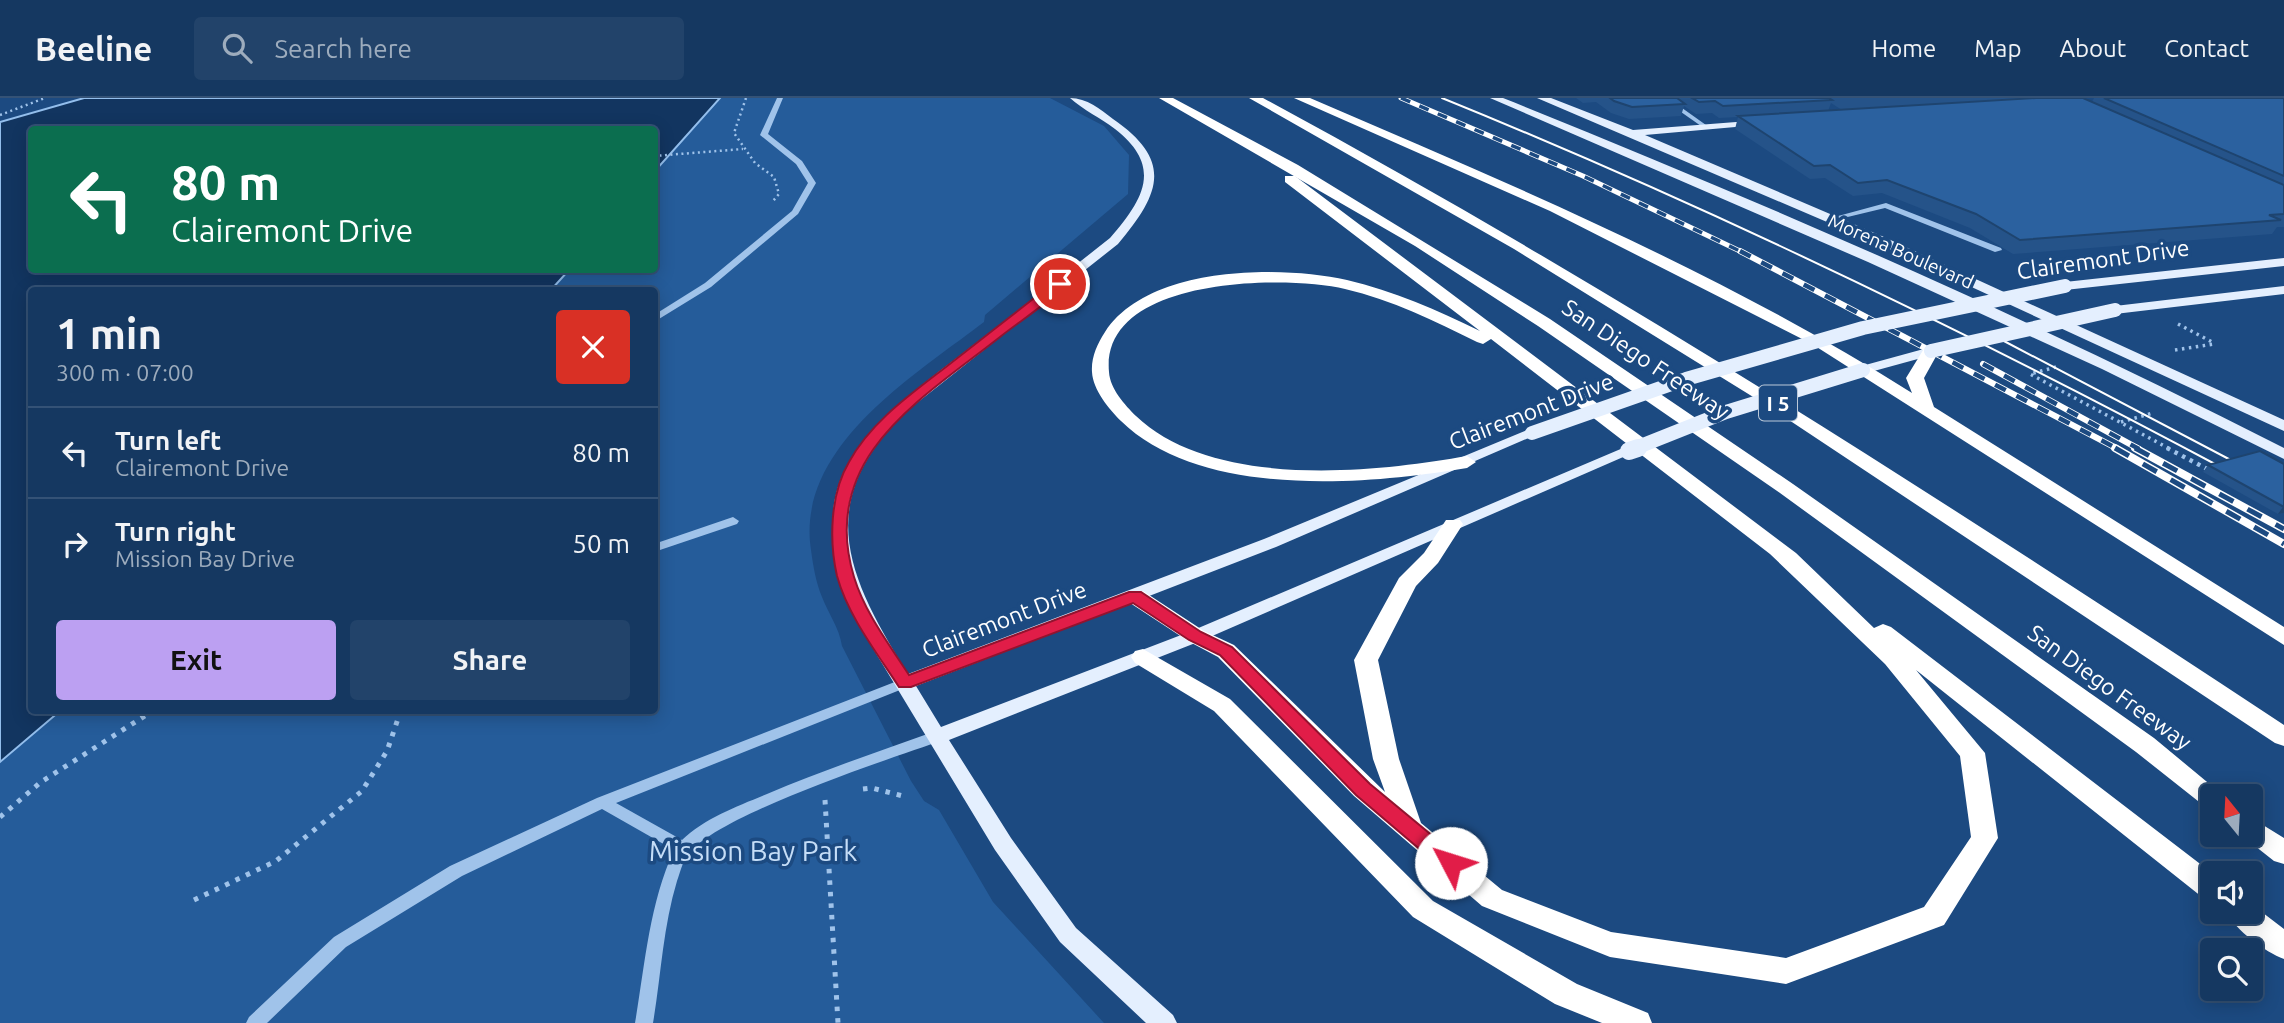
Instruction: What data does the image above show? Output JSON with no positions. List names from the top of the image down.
{
  "streets": {
    "highway": ["San Diego Freeway", "I 5"],
    "main road": ["Morena Boulevard", "Clairemont Drive"]
  },
  "parks": ["Mission Bay Park"],
  "north": "top",
  "page": {
    "header": "Beeline",
    "search": "Search here",
    "nav": [
      "Home",
      "Map",
      "About",
      "Contact"
    ],
    "turn": ["80 m", "Clairemont Drive"],
    "heading": ["1 min", "300 m · 07:00"],
    "list": [
      {
        "name": "Turn left",
        "note": "Clairemont Drive",
        "value": "80 m"
      },
      {
        "name": "Turn right",
        "note": "Mission Bay Drive",
        "value": "50 m"
      }
    ],
    "buttons": ["Exit", "Share"]
  }
}
